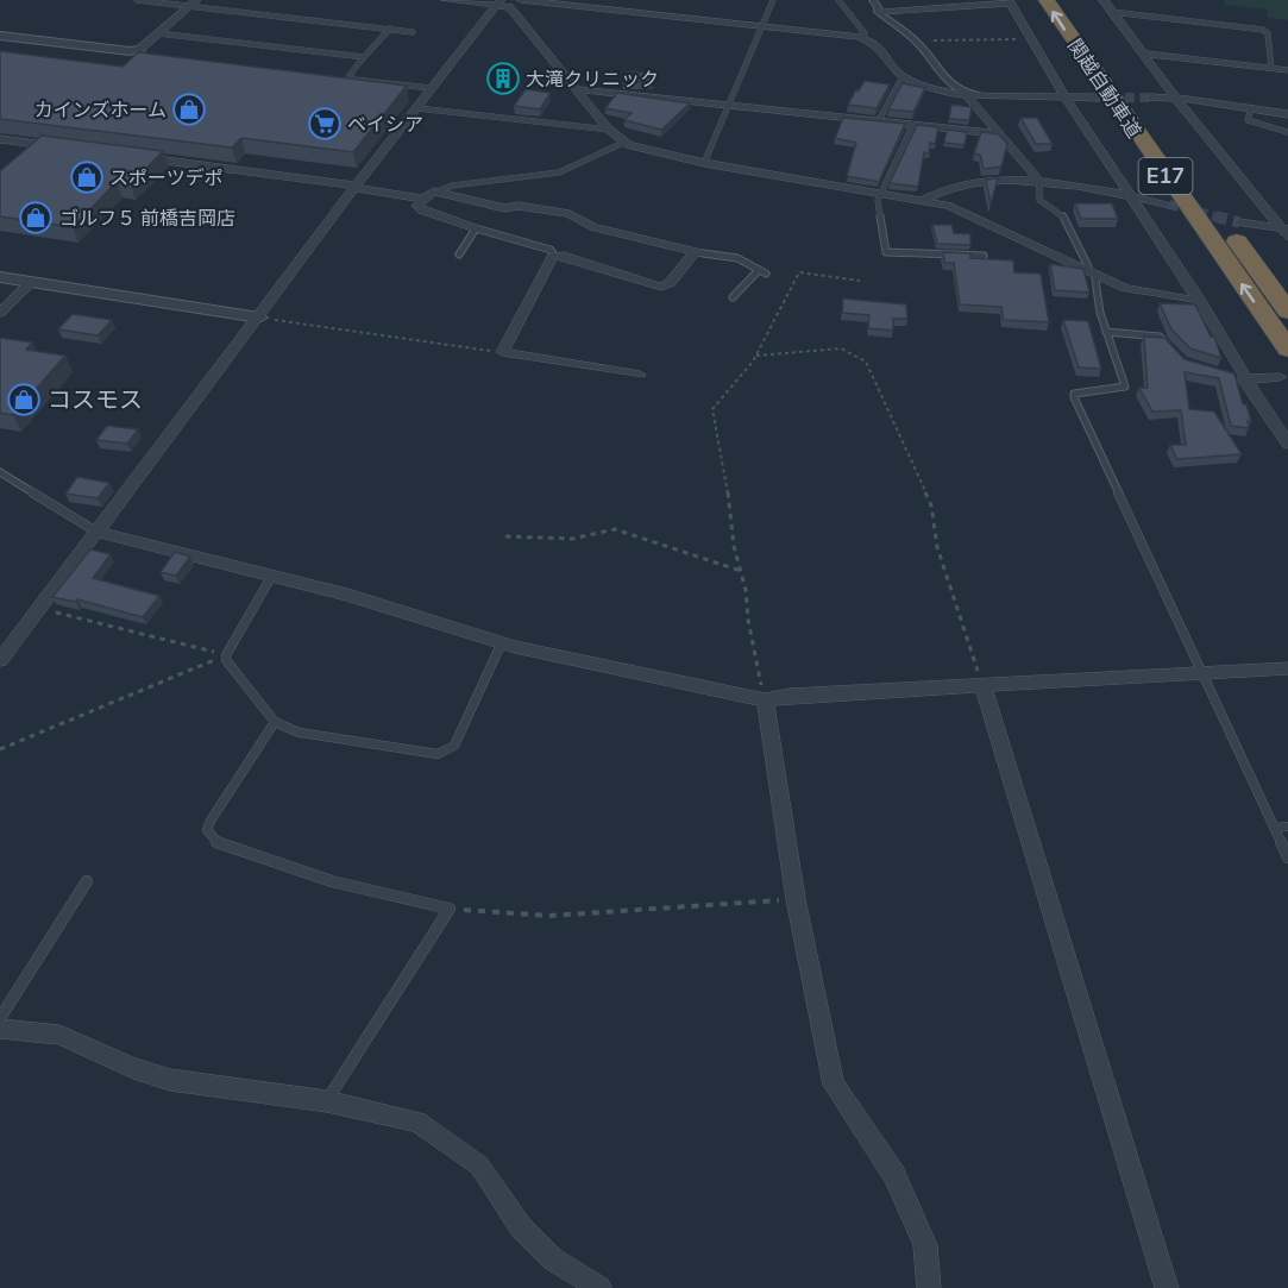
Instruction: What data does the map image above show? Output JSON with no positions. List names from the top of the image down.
{
  "streets": {
    "highway": ["関越自動車道", "E17"]
  },
  "places": {
    "building": ["大滝クリニック"],
    "shop": [
      "カインズホーム",
      "スポーツデポ",
      "ゴルフ５ 前橋吉岡店",
      "コスモス"
    ],
    "supermarket": ["ベイシア"]
  }
}
